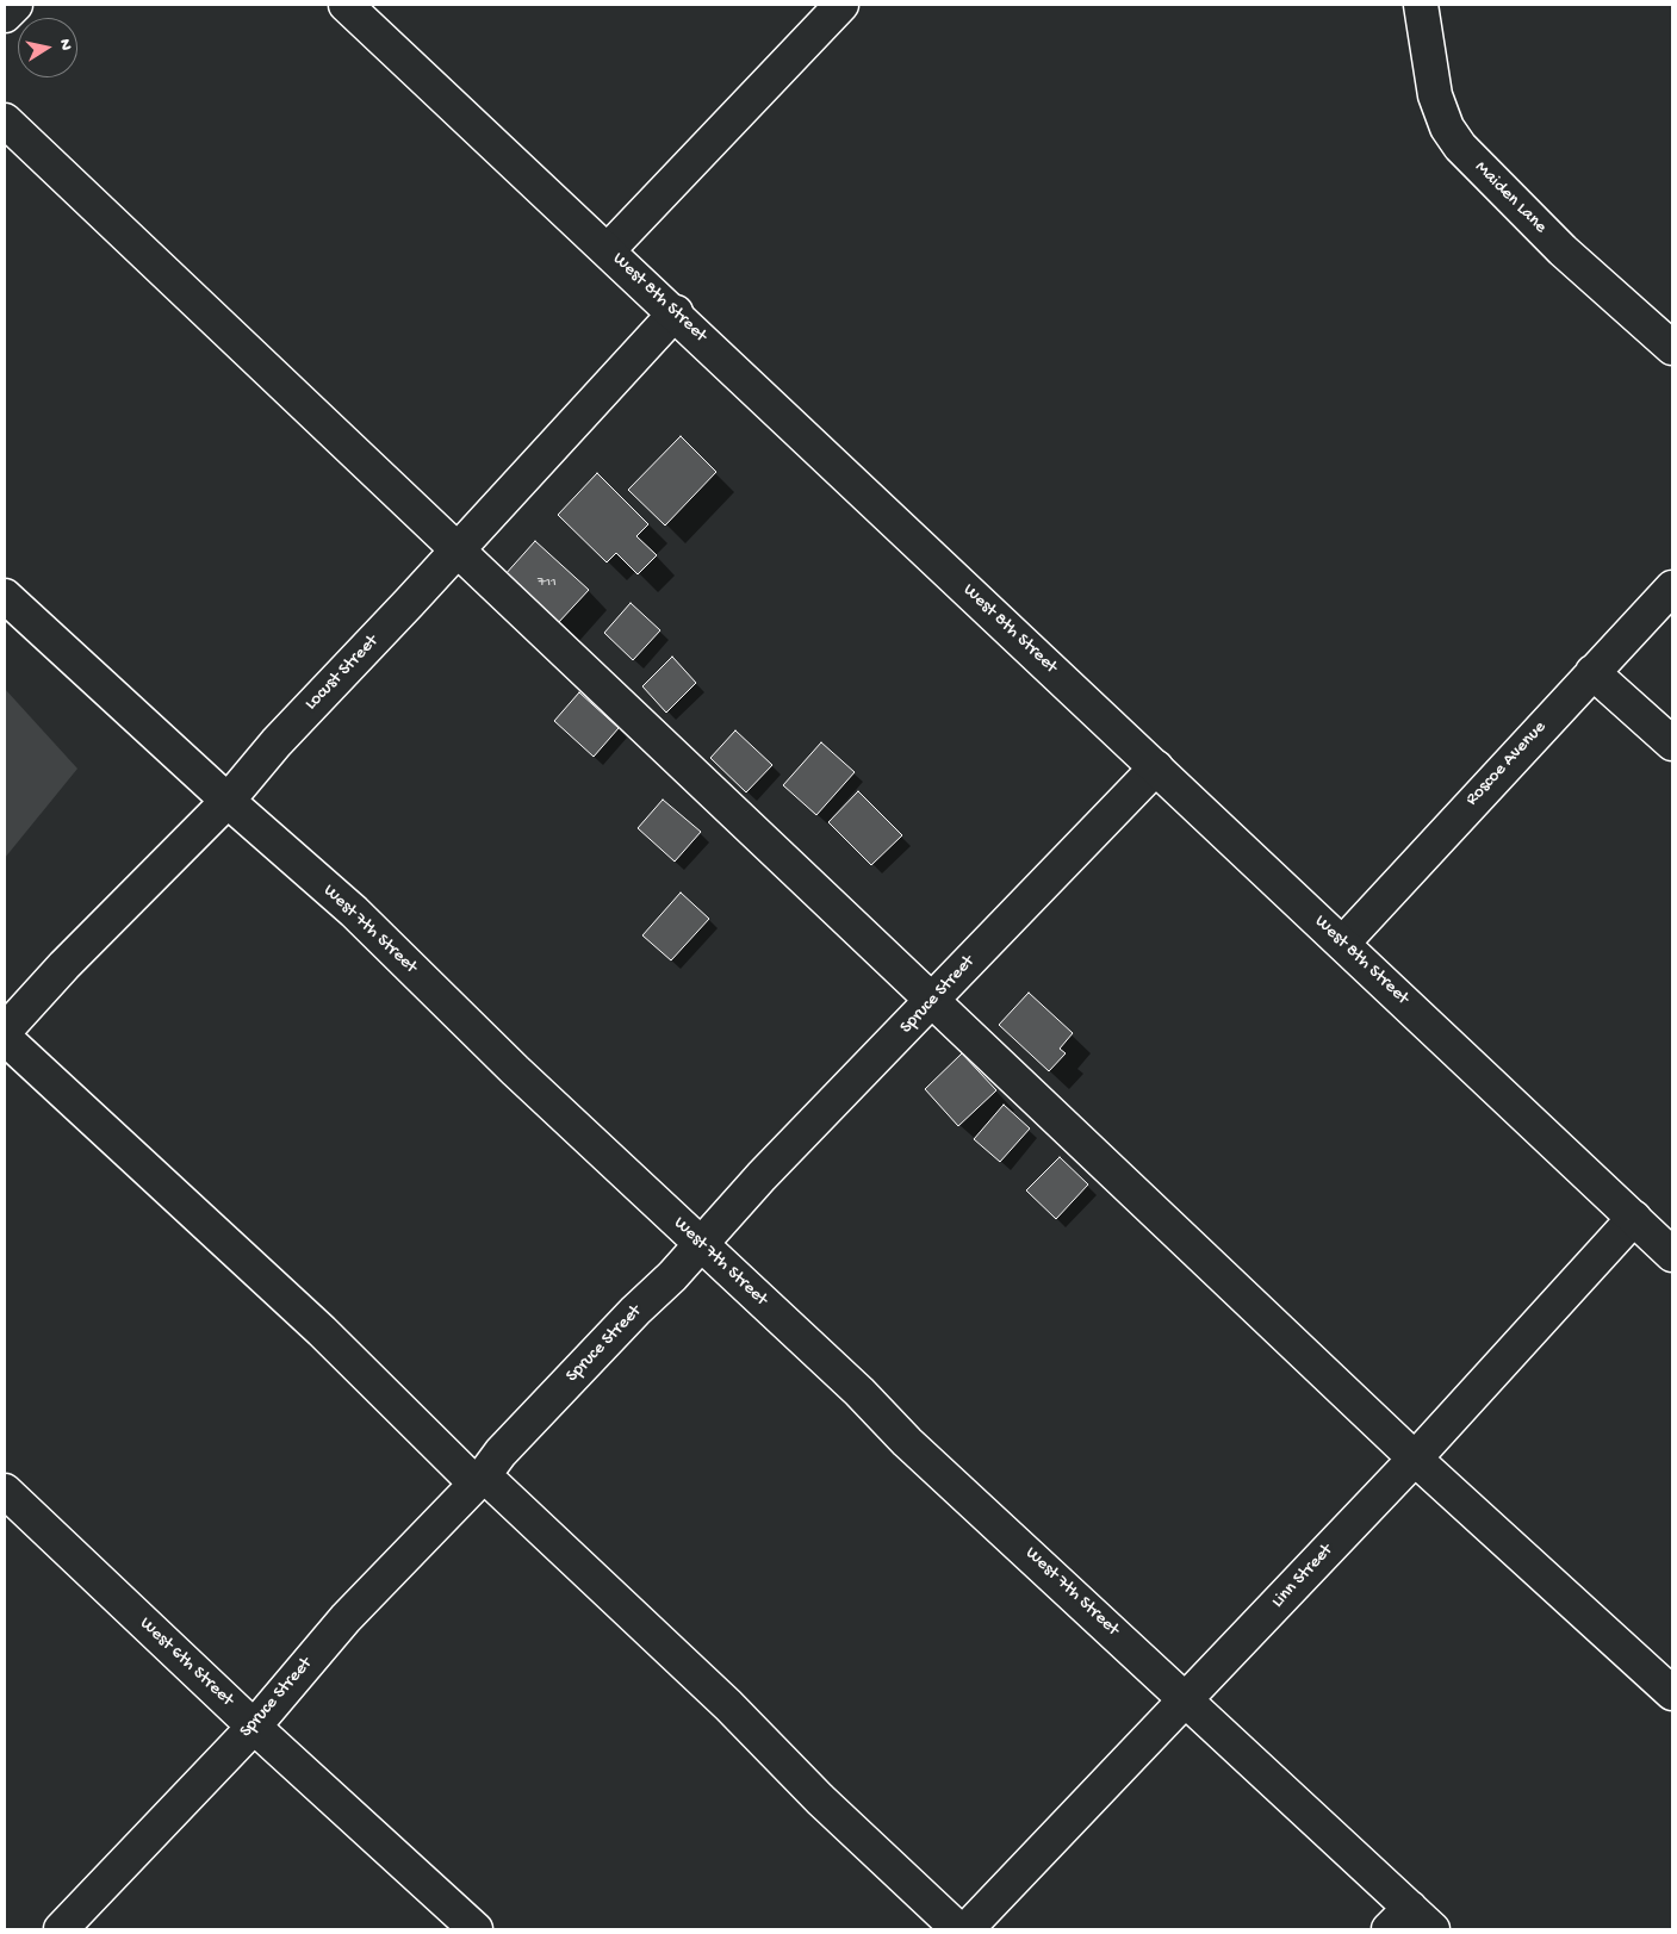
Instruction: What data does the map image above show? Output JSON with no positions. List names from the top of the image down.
{
  "streets": {
    "street": [
      "Maiden Lane",
      "West 8th Street",
      "Locust Street",
      "Roscoe Avenue",
      "West 7th Street",
      "Spruce Street",
      "Linn Street",
      "West 6th Street"
    ]
  },
  "crossings": [
    ["West 8th Street", "Locust Street"],
    ["West 8th Street", "Roscoe Avenue"],
    ["West 8th Street", "Spruce Street"],
    ["West 8th Street", "Linn Street"],
    ["Locust Street", "West 7th Street"],
    ["West 7th Street", "Spruce Street"],
    ["West 7th Street", "Linn Street"],
    ["Spruce Street", "West 6th Street"]
  ],
  "house_numbers": ["711"],
  "north": "right"
}
